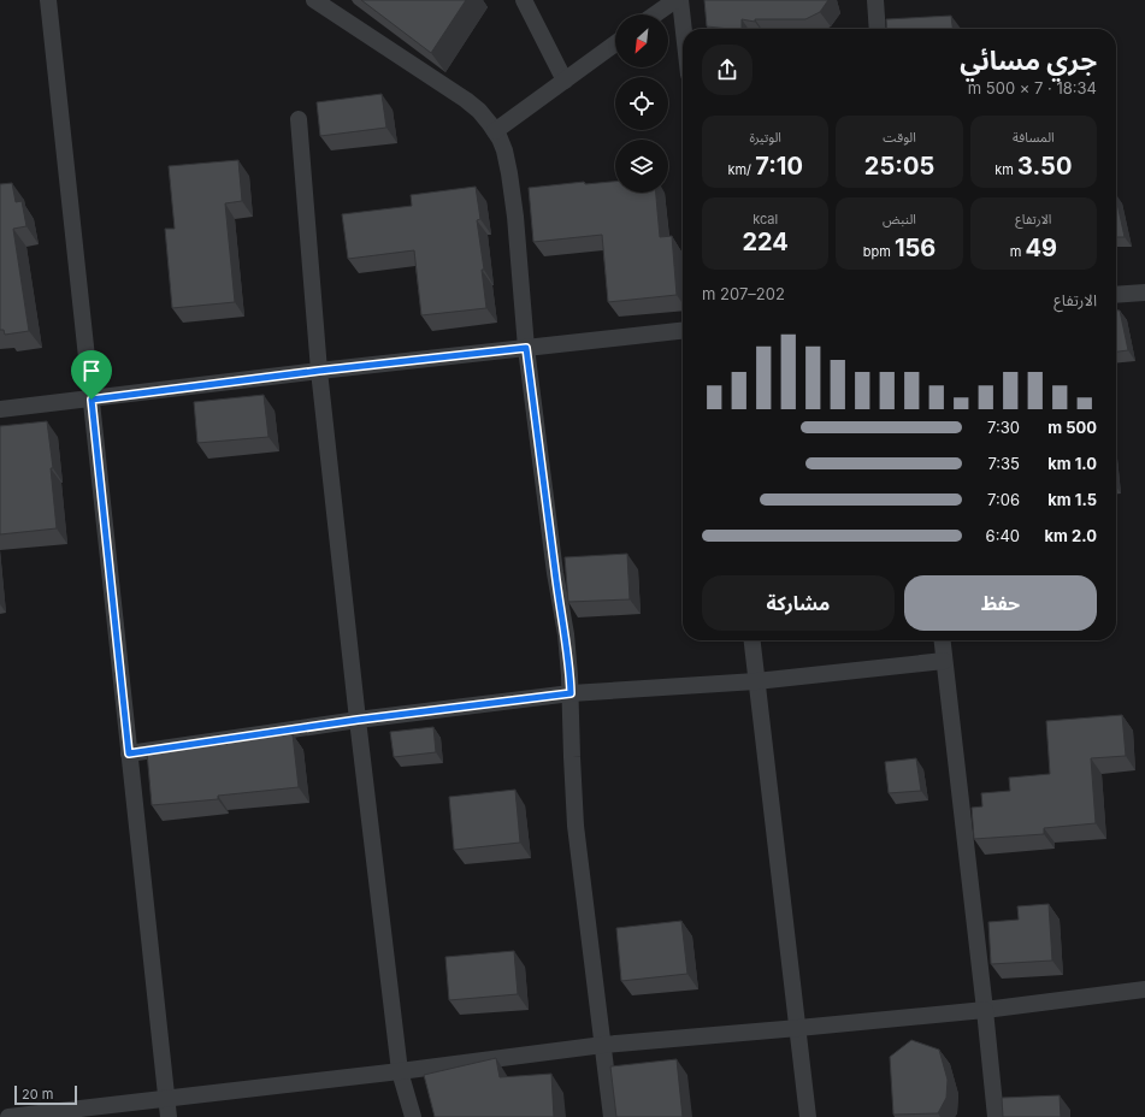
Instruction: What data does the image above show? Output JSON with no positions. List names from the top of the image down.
{
  "scale_bar": "20 m",
  "north": "bottom left",
  "page": {
    "heading": ["جري مسائي", "18:34 · 7 × 500 m"],
    "stats": [
      ["المسافة", "3.50 km"],
      ["الوقت", "25:05"],
      ["الوتيرة", "7:10 /km"],
      ["الارتفاع", "49 m"],
      ["النبض", "156 bpm"],
      ["kcal", "224"]
    ],
    "chart": ["الارتفاع", "202–207 m"],
    "list": [
      {
        "name": "500 m",
        "note": "7:30"
      },
      {
        "name": "1.0 km",
        "note": "7:35"
      },
      {
        "name": "1.5 km",
        "note": "7:06"
      },
      {
        "name": "2.0 km",
        "note": "6:40"
      }
    ],
    "buttons": ["حفظ", "مشاركة"],
    "scale": "20 m"
  }
}
